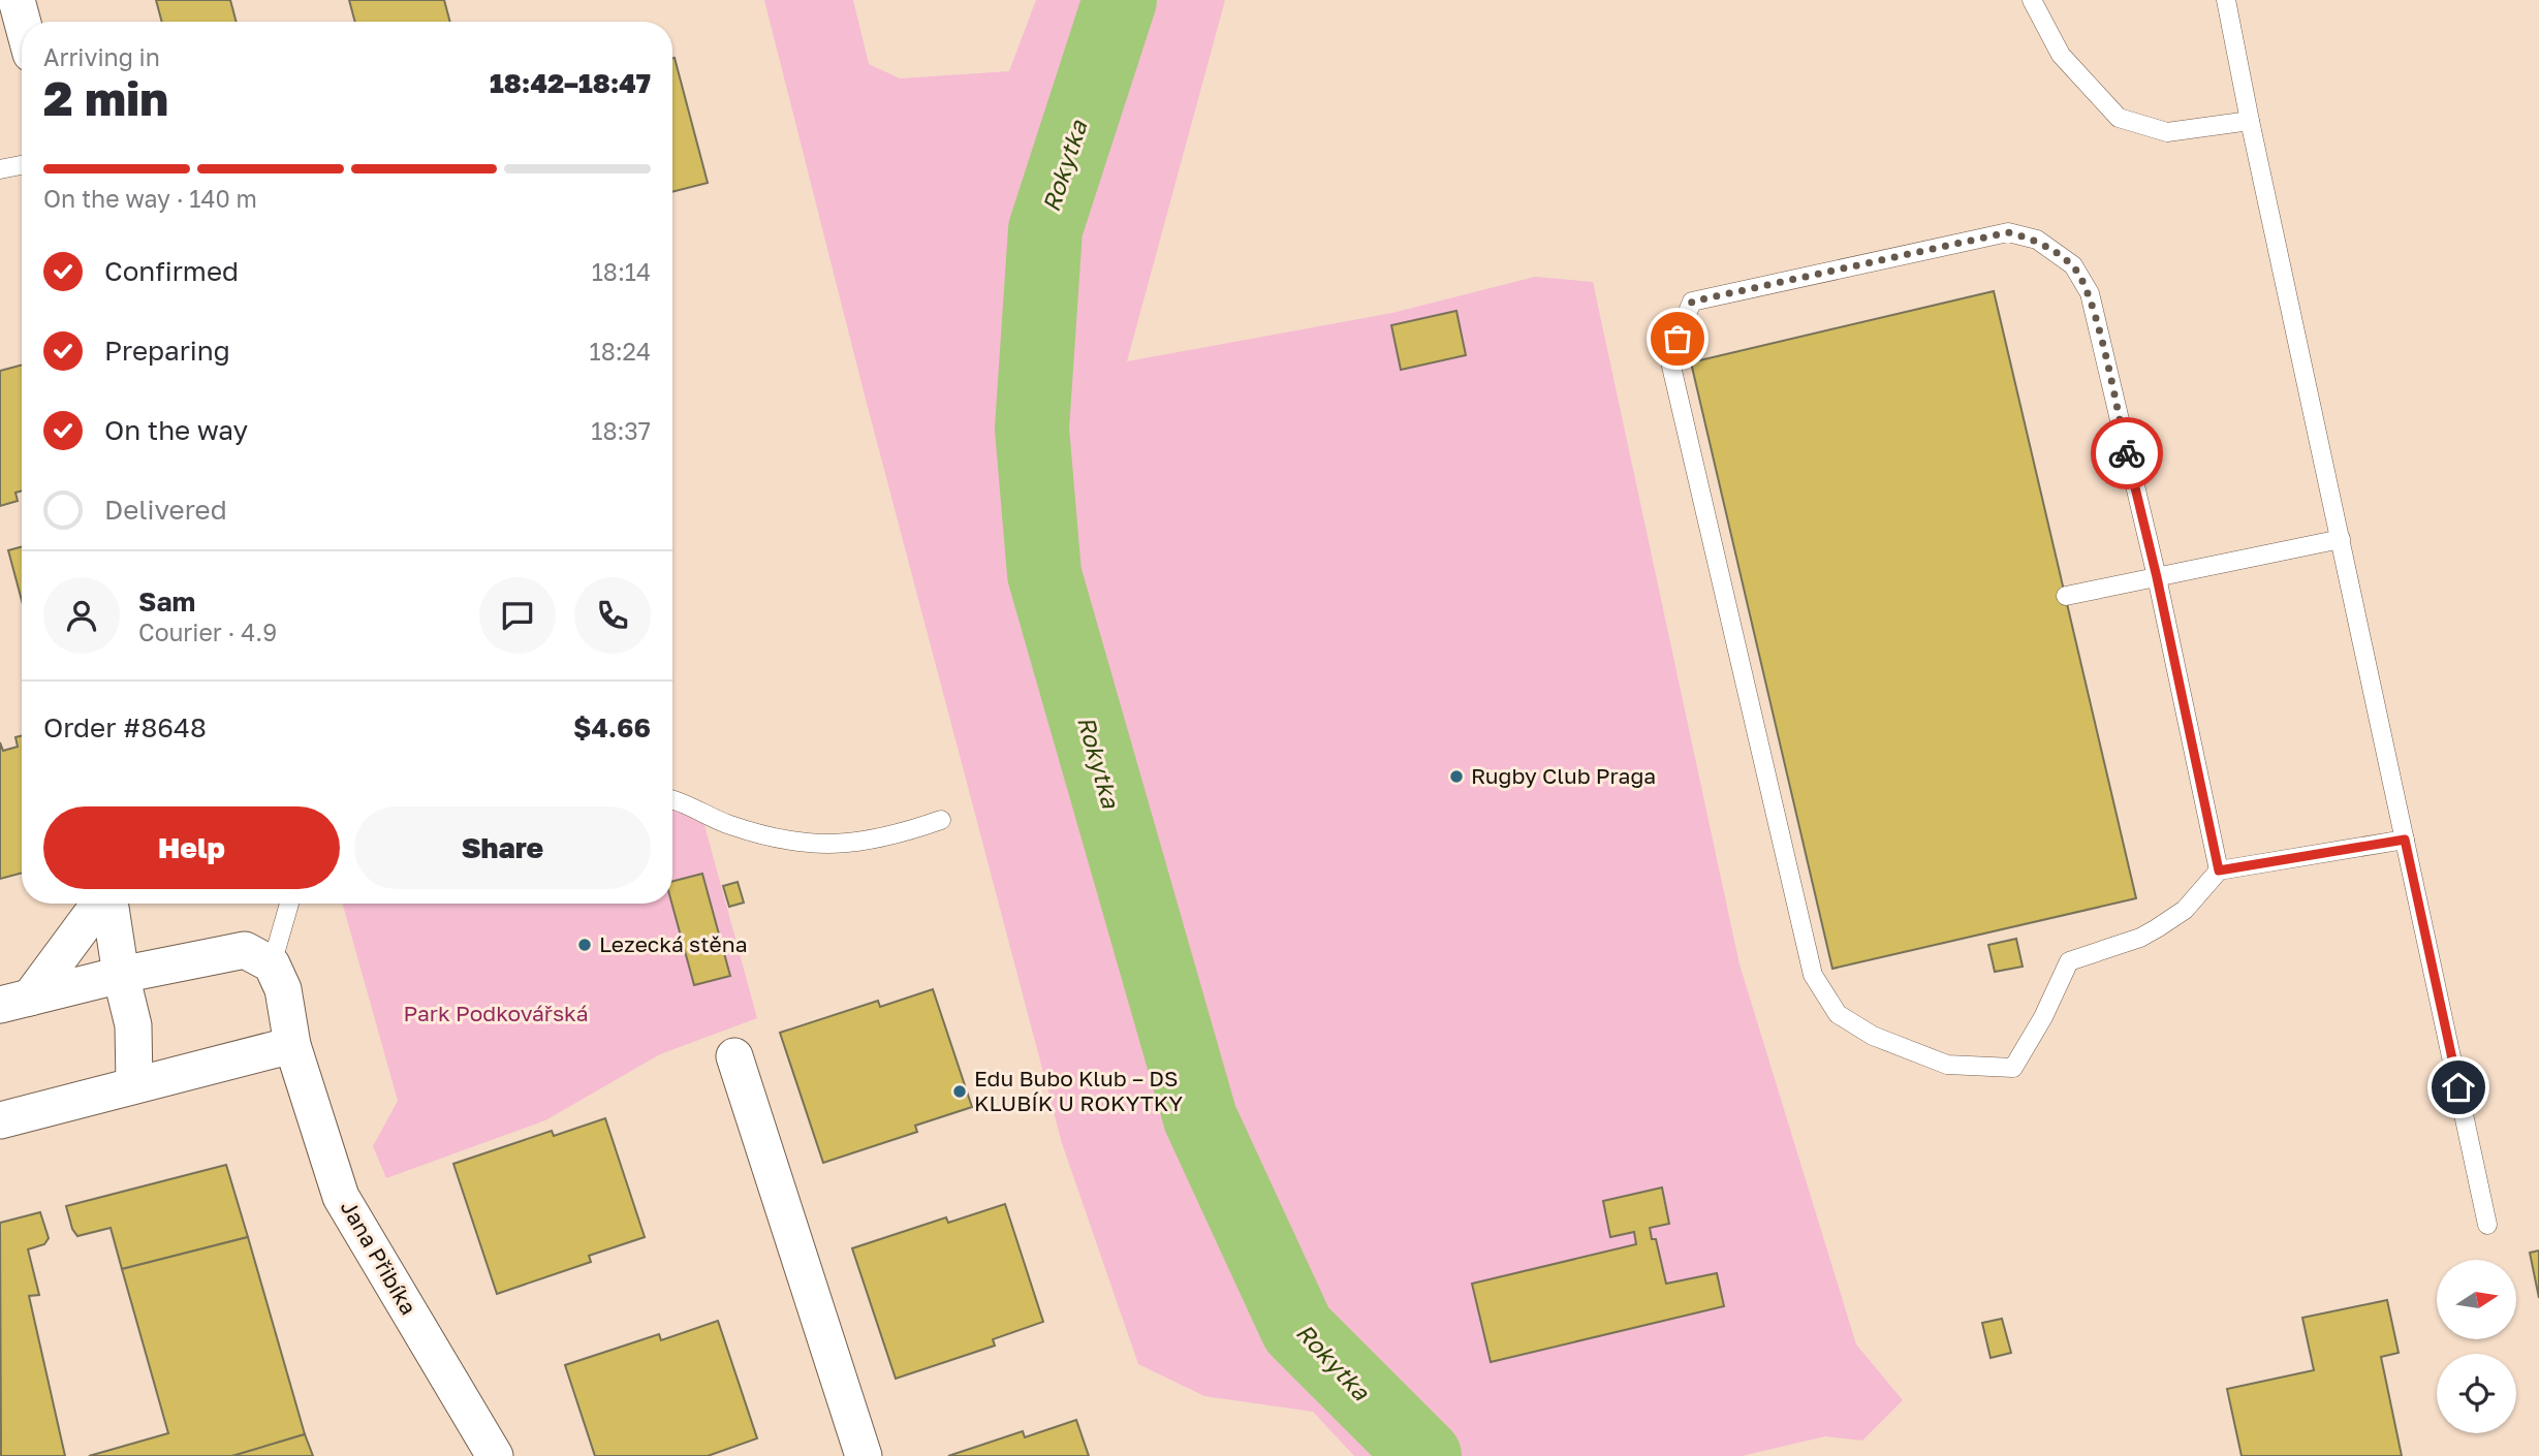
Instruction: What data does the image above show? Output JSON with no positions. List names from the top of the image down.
{
  "streets": {
    "street": ["Jana Přibíka"]
  },
  "water": ["Rokytka"],
  "parks": ["Park Podkovářská"],
  "places": ["Rugby Club Praga", "Lezecká stěna", "Edu Bubo Klub – DS KLUBÍK U ROKYTKY"],
  "north": "right",
  "page": {
    "heading": ["2 min", "Arriving in", "18:42–18:47"],
    "panel": [
      "Sam",
      "Courier · 4.9",
      "Order #8648",
      "$4.66"
    ],
    "bar": "On the way · 140 m",
    "list": [
      ["Confirmed", "18:14"],
      ["Preparing", "18:24"],
      ["On the way", "18:37"],
      "Delivered"
    ],
    "buttons": ["Help", "Share"]
  }
}
